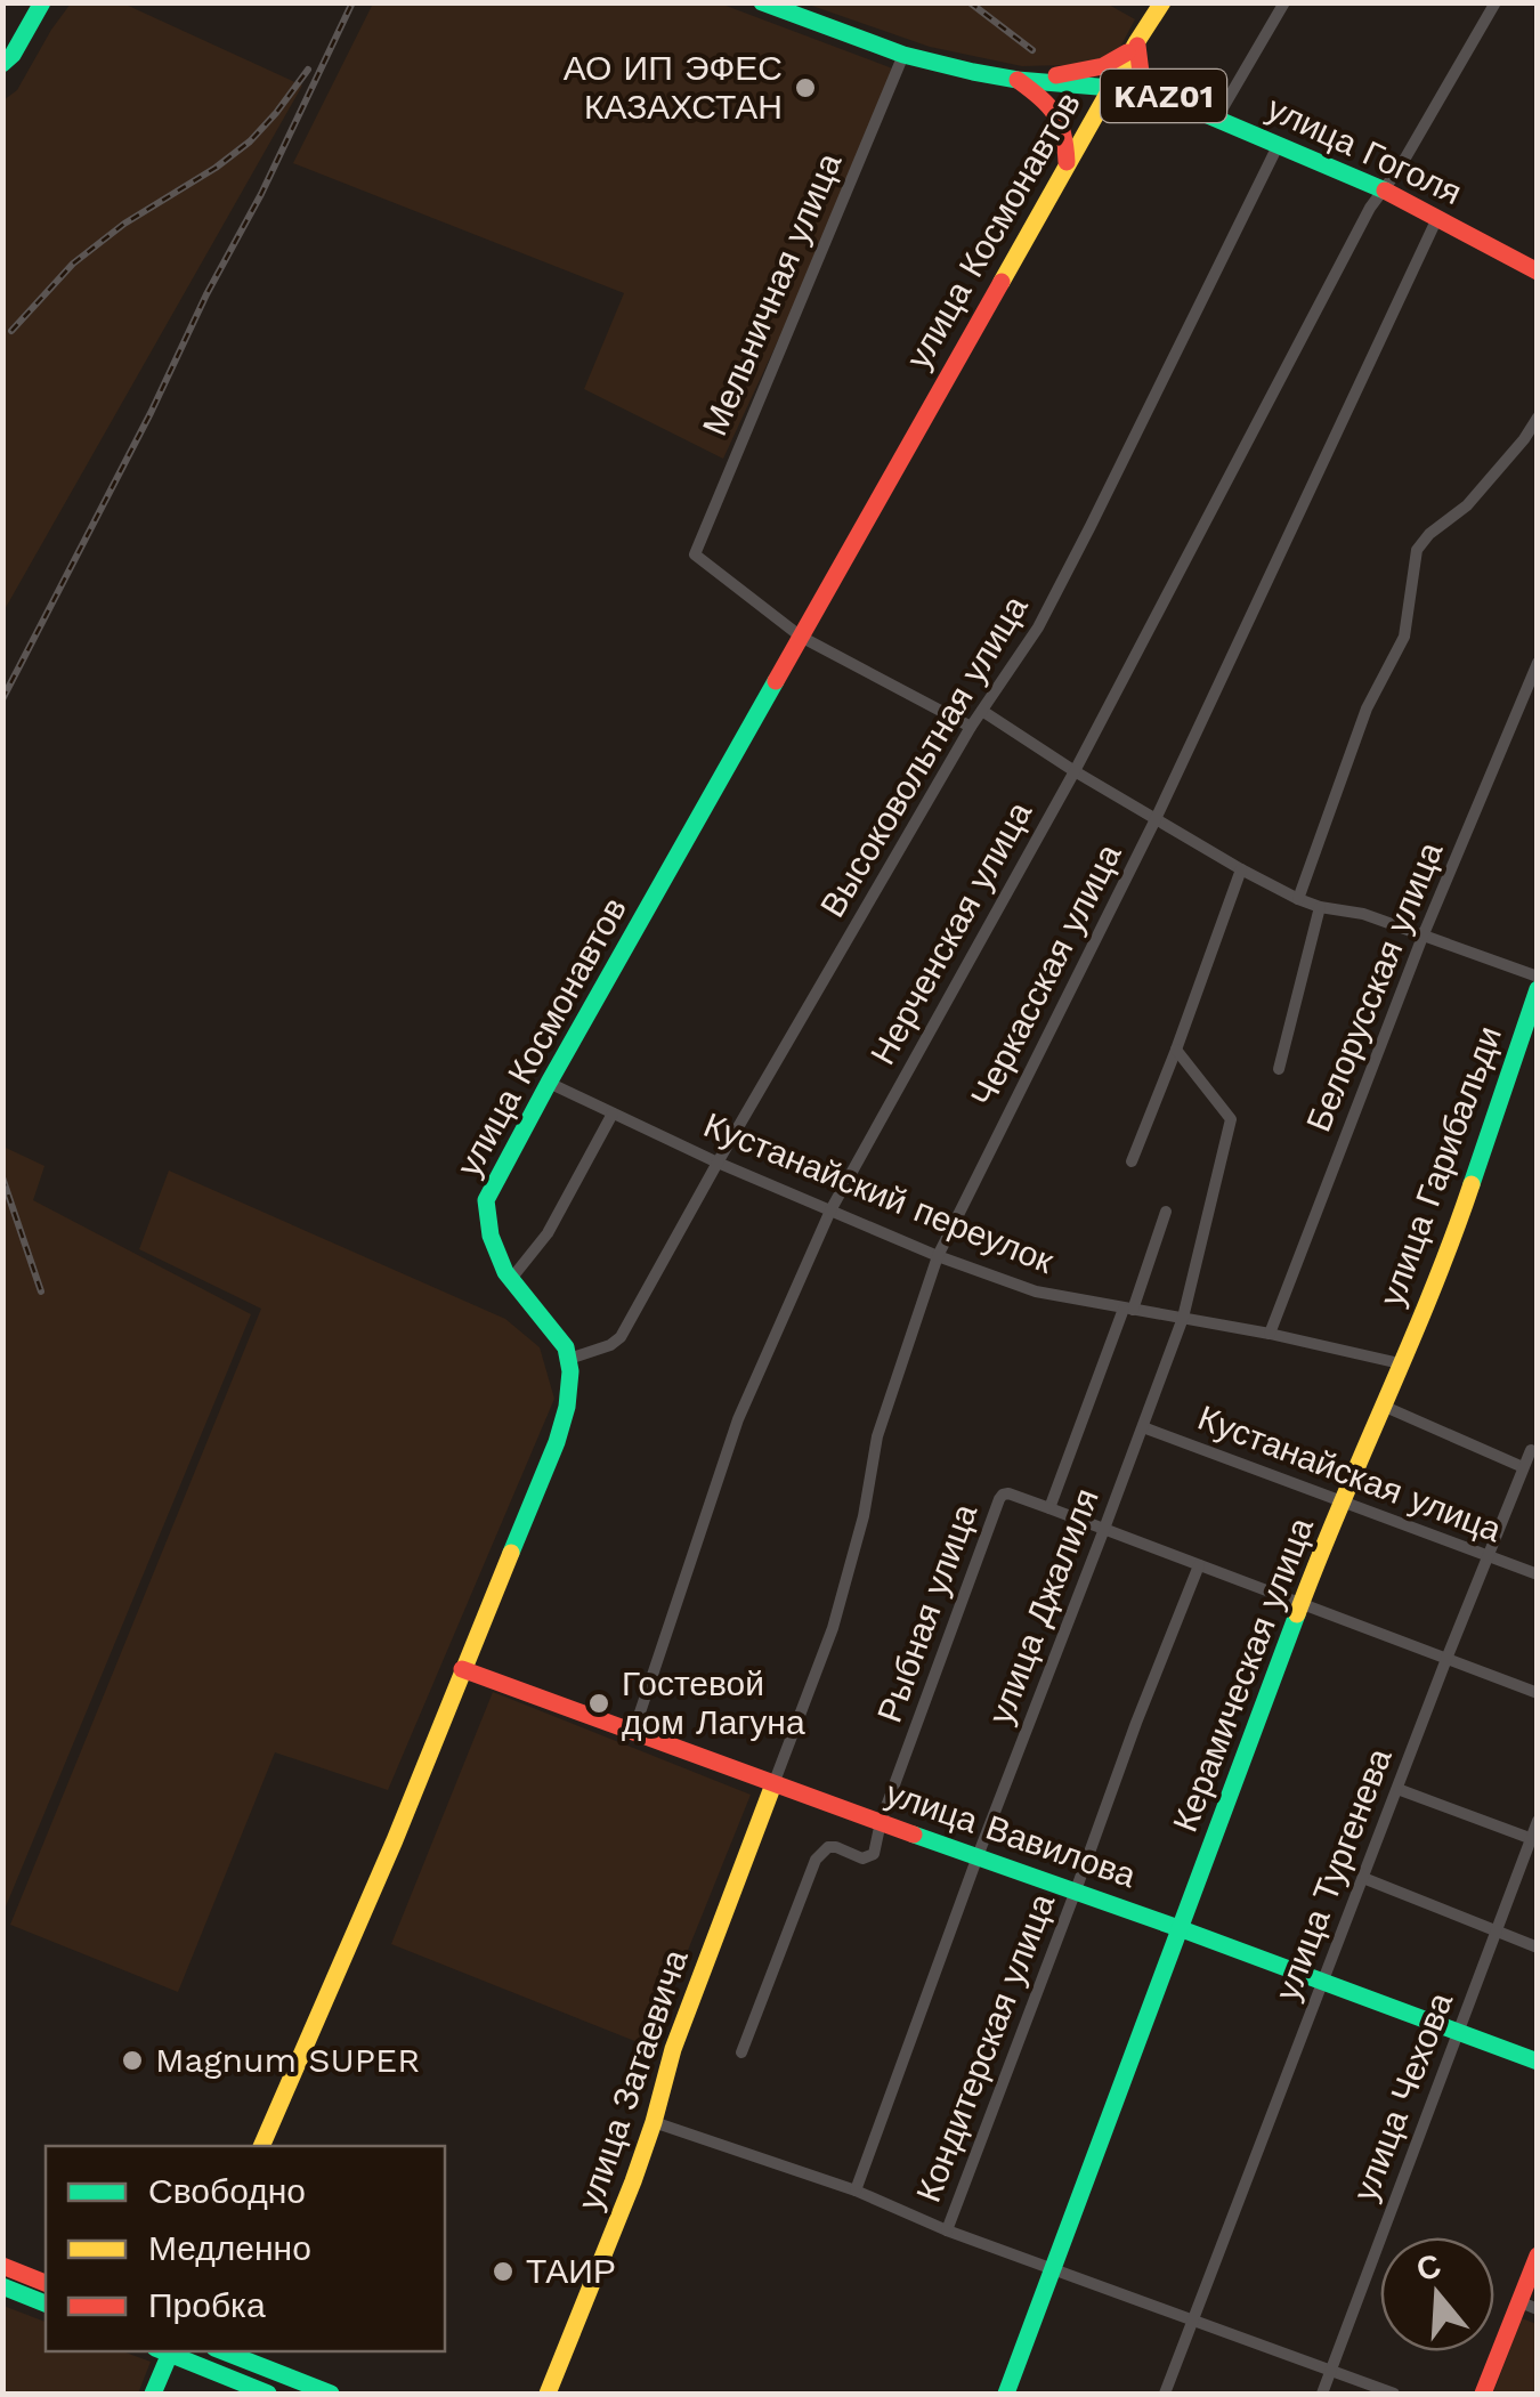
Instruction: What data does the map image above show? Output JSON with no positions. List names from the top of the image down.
{
  "streets": {
    "main road": [
      "KАZ01",
      "улица Гоголя",
      "улица Космонавтов",
      "улица Гарибальди",
      "Керамическая улица",
      "улица Вавилова",
      "улица Затаевича"
    ],
    "street": [
      "Мельничная улица",
      "Высоковольтная улица",
      "Нерченская улица",
      "Черкасская улица",
      "Белорусская улица",
      "Кустанайский переулок",
      "Кустанайская улица",
      "улица Джалиля",
      "Рыбная улица",
      "улица Тургенева",
      "Кондитерская улица",
      "улица Чехова"
    ]
  },
  "crossings": [
    ["улица Гоголя", "улица Космонавтов"],
    ["улица Гоголя", "Мельничная улица"],
    ["улица Гоголя", "Высоковольтная улица"],
    ["улица Гоголя", "Нерченская улица"],
    ["улица Гоголя", "Черкасская улица"],
    ["улица Космонавтов", "Мельничная улица"],
    ["улица Космонавтов", "Высоковольтная улица"],
    ["улица Космонавтов", "Кустанайский переулок"],
    ["Высоковольтная улица", "Кустанайский переулок"],
    ["Нерченская улица", "Кустанайский переулок"],
    ["Нерченская улица", "улица Вавилова"],
    ["Черкасская улица", "Кустанайский переулок"],
    ["Черкасская улица", "улица Вавилова"],
    ["Черкасская улица", "улица Затаевича"],
    ["Белорусская улица", "Кустанайский переулок"],
    ["улица Гарибальди", "Кустанайский переулок"],
    ["улица Гарибальди", "Керамическая улица"],
    ["Кустанайский переулок", "улица Джалиля"],
    ["Кустанайский переулок", "Керамическая улица"],
    ["Кустанайская улица", "улица Джалиля"],
    ["Кустанайская улица", "Керамическая улица"],
    ["Кустанайская улица", "улица Тургенева"],
    ["улица Джалиля", "улица Вавилова"],
    ["Рыбная улица", "улица Вавилова"],
    ["Керамическая улица", "улица Вавилова"],
    ["улица Вавилова", "улица Тургенева"],
    ["улица Вавилова", "Кондитерская улица"],
    ["улица Вавилова", "улица Затаевича"],
    ["улица Вавилова", "улица Чехова"]
  ],
  "places": [
    "АО ИП ЭФЕС КАЗАХСТАН",
    "Гостевой дом Лагуна",
    "Magnum SUPER",
    "ТАИР"
  ],
  "legend": ["Свободно", "Медленно", "Пробка"],
  "north": "top"
}
